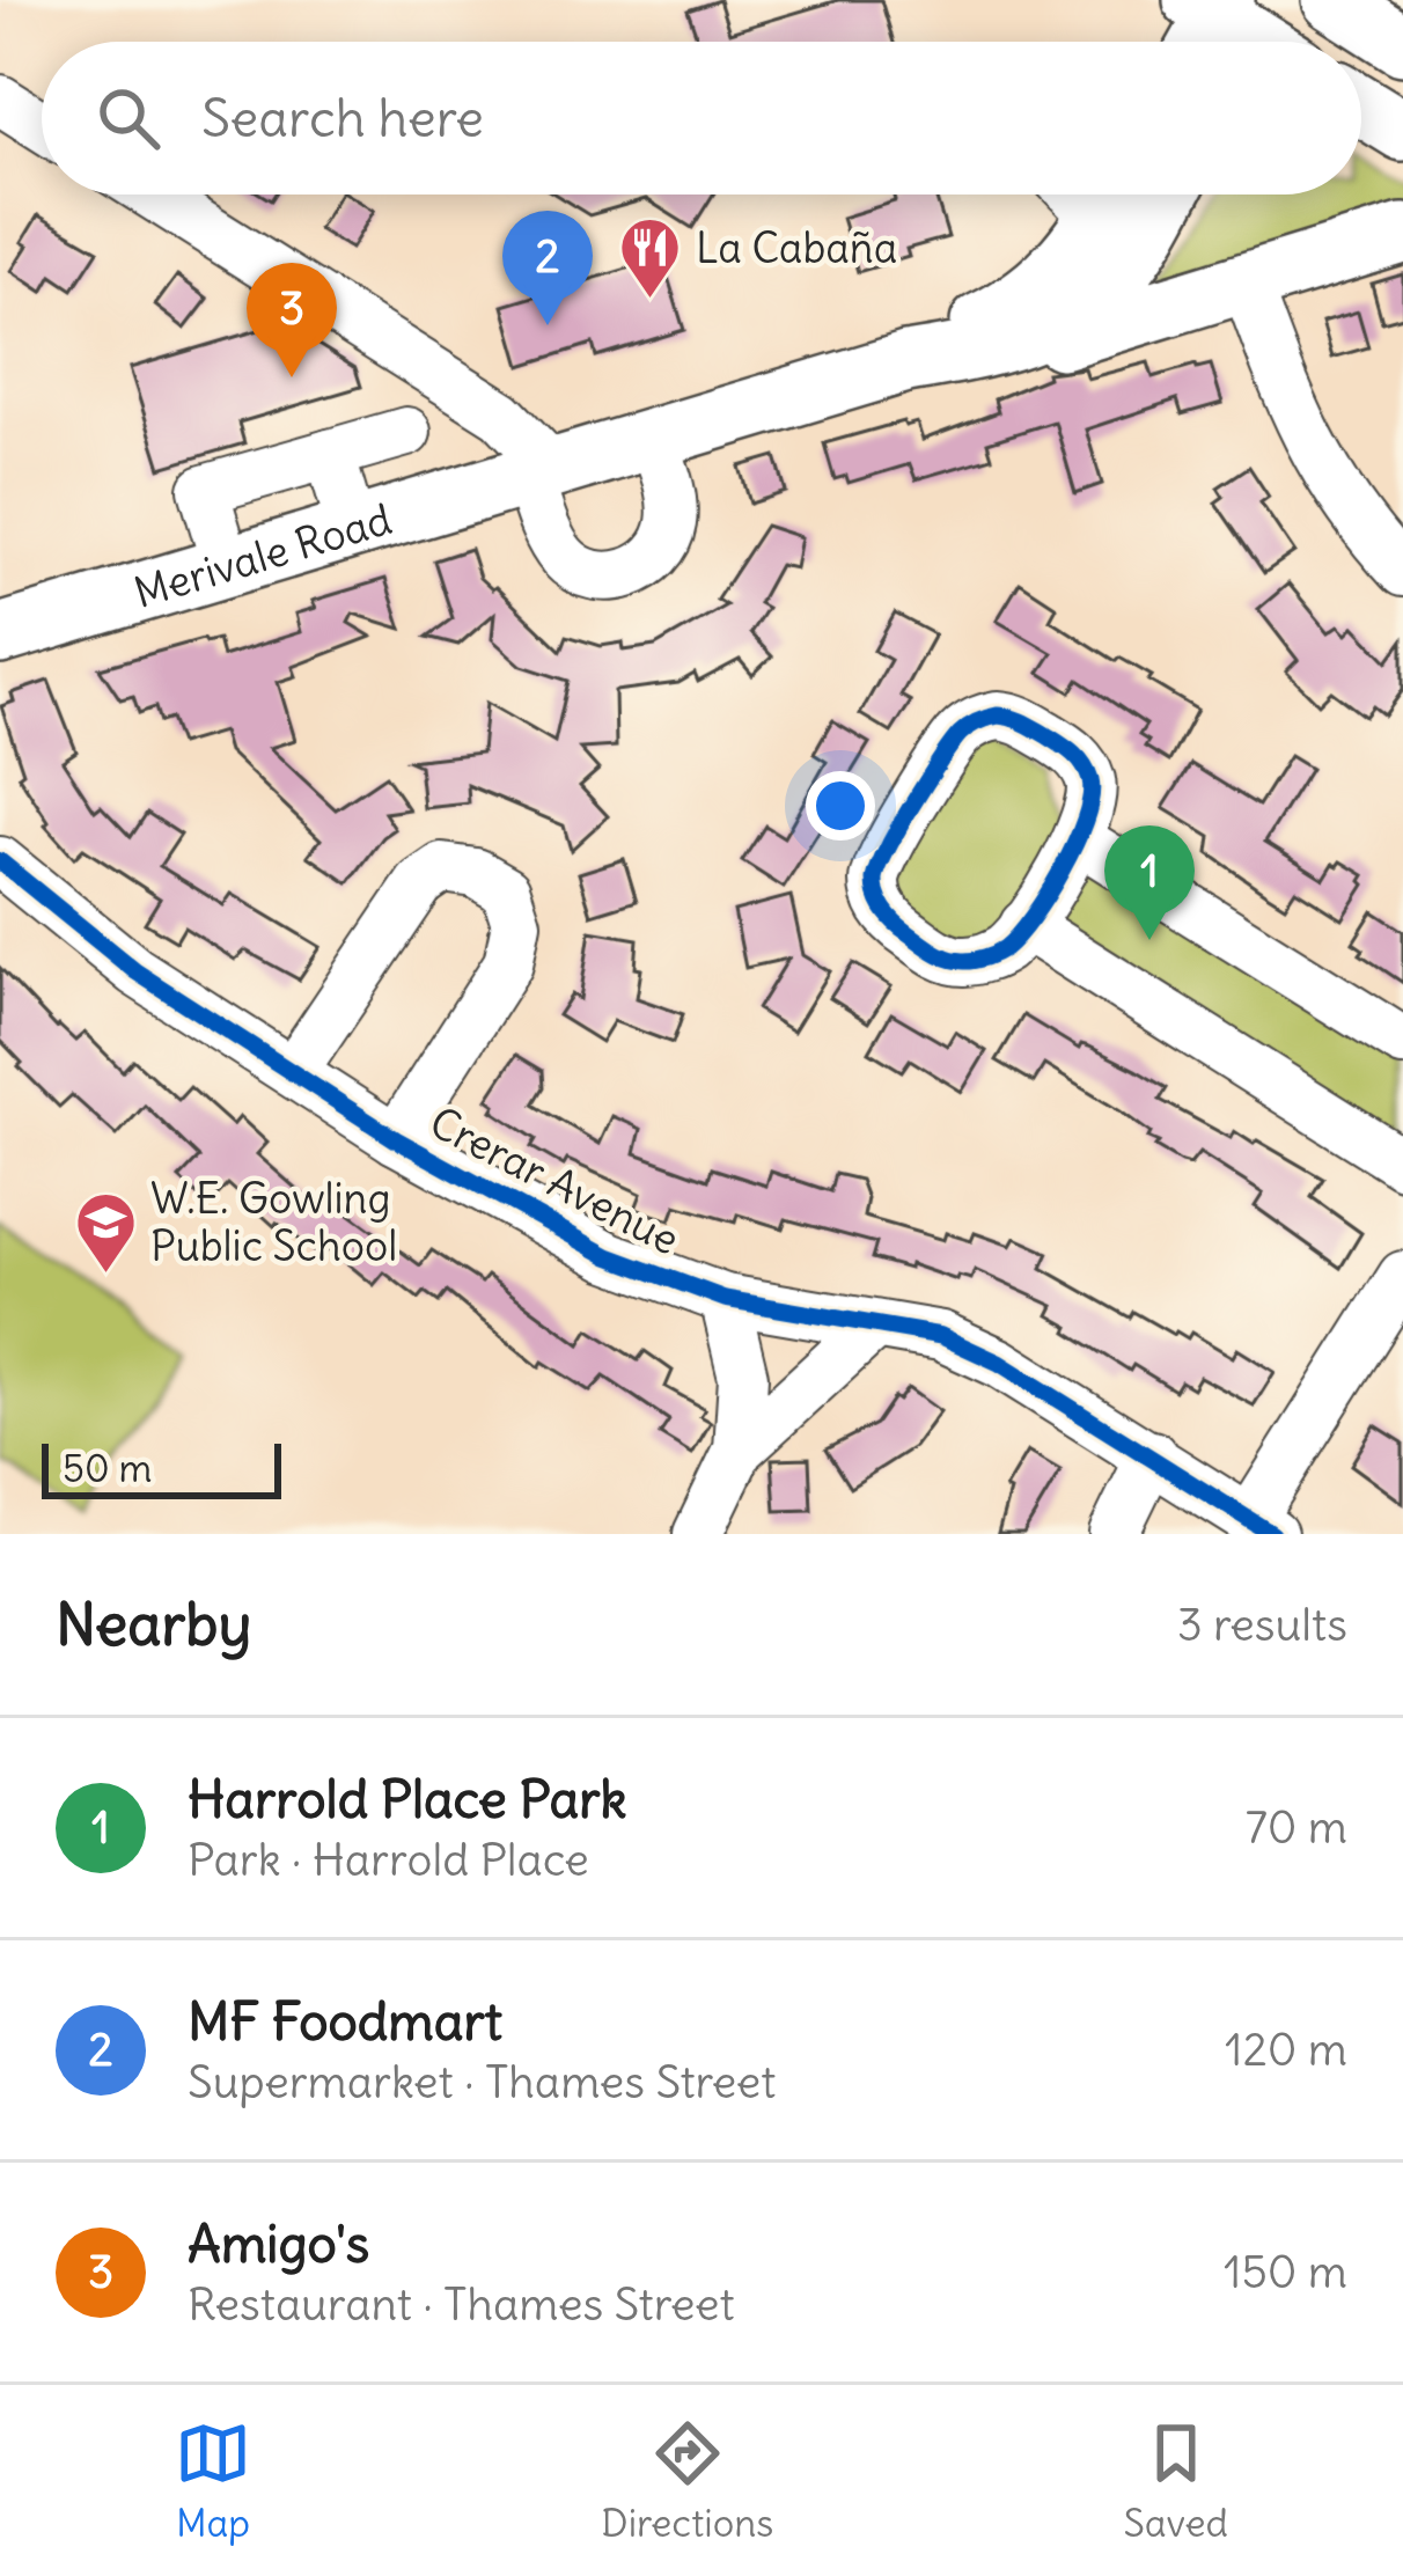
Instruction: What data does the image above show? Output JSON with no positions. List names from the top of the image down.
{
  "streets": {
    "main road": ["Merivale Road"],
    "street": ["Crerar Avenue"]
  },
  "places": {
    "restaurant": ["La Cabaña"],
    "school or university": ["W.E. Gowling Public School"]
  },
  "scale_bar": "50 m",
  "page": {
    "search": "Search here",
    "pins": ["2", "3", "1"],
    "scale": "50 m",
    "heading": ["Nearby", "3 results"],
    "list": [
      {
        "mark": "1",
        "name": "Harrold Place Park",
        "note": "Park · Harrold Place",
        "value": "70 m"
      },
      {
        "mark": "2",
        "name": "MF Foodmart",
        "note": "Supermarket · Thames Street",
        "value": "120 m"
      },
      {
        "mark": "3",
        "name": "Amigo's",
        "note": "Restaurant · Thames Street",
        "value": "150 m"
      }
    ],
    "nav": ["Map", "Directions", "Saved"]
  }
}
